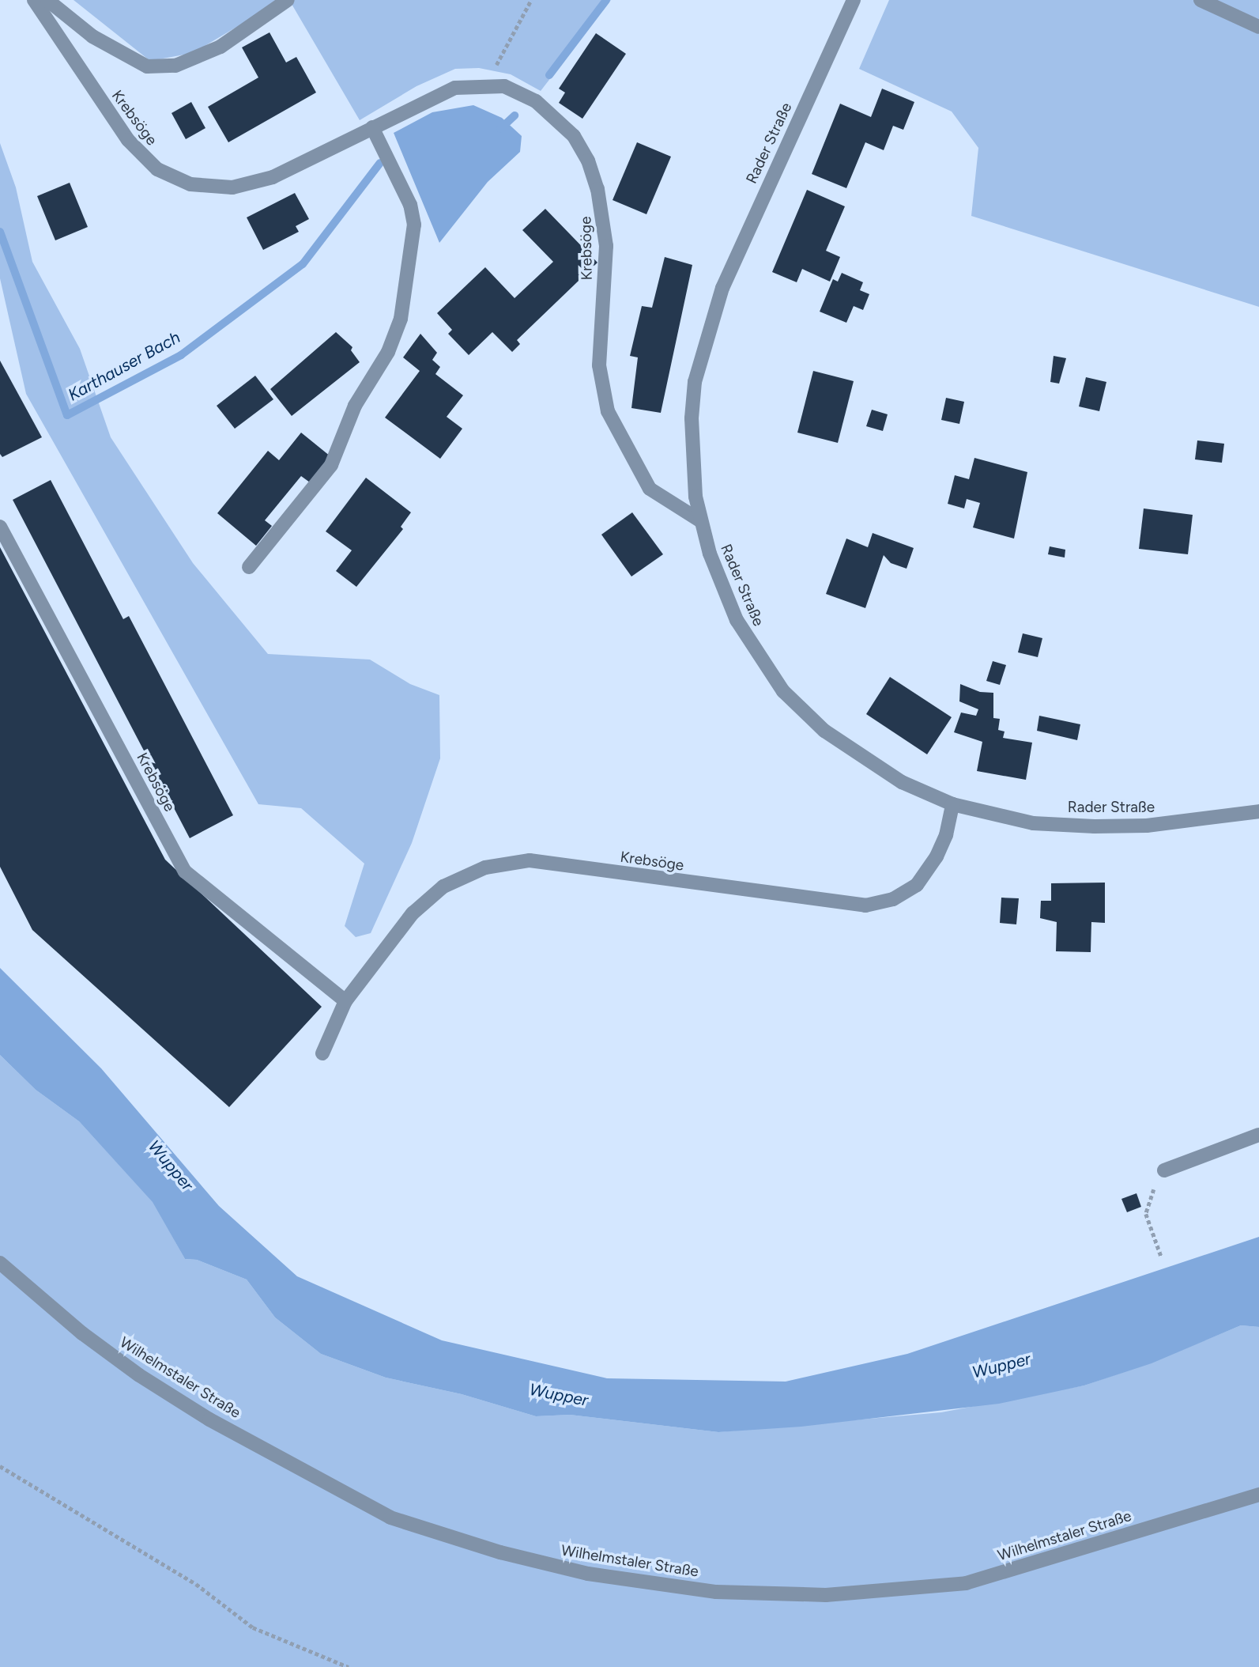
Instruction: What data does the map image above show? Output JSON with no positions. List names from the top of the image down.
{
  "streets": {
    "street": ["Krebsöge", "Rader Straße", "Wilhelmstaler Straße"]
  },
  "crossings": [
    ["Krebsöge", "Rader Straße"]
  ],
  "water": ["Karthauser Bach", "Wupper"]
}
